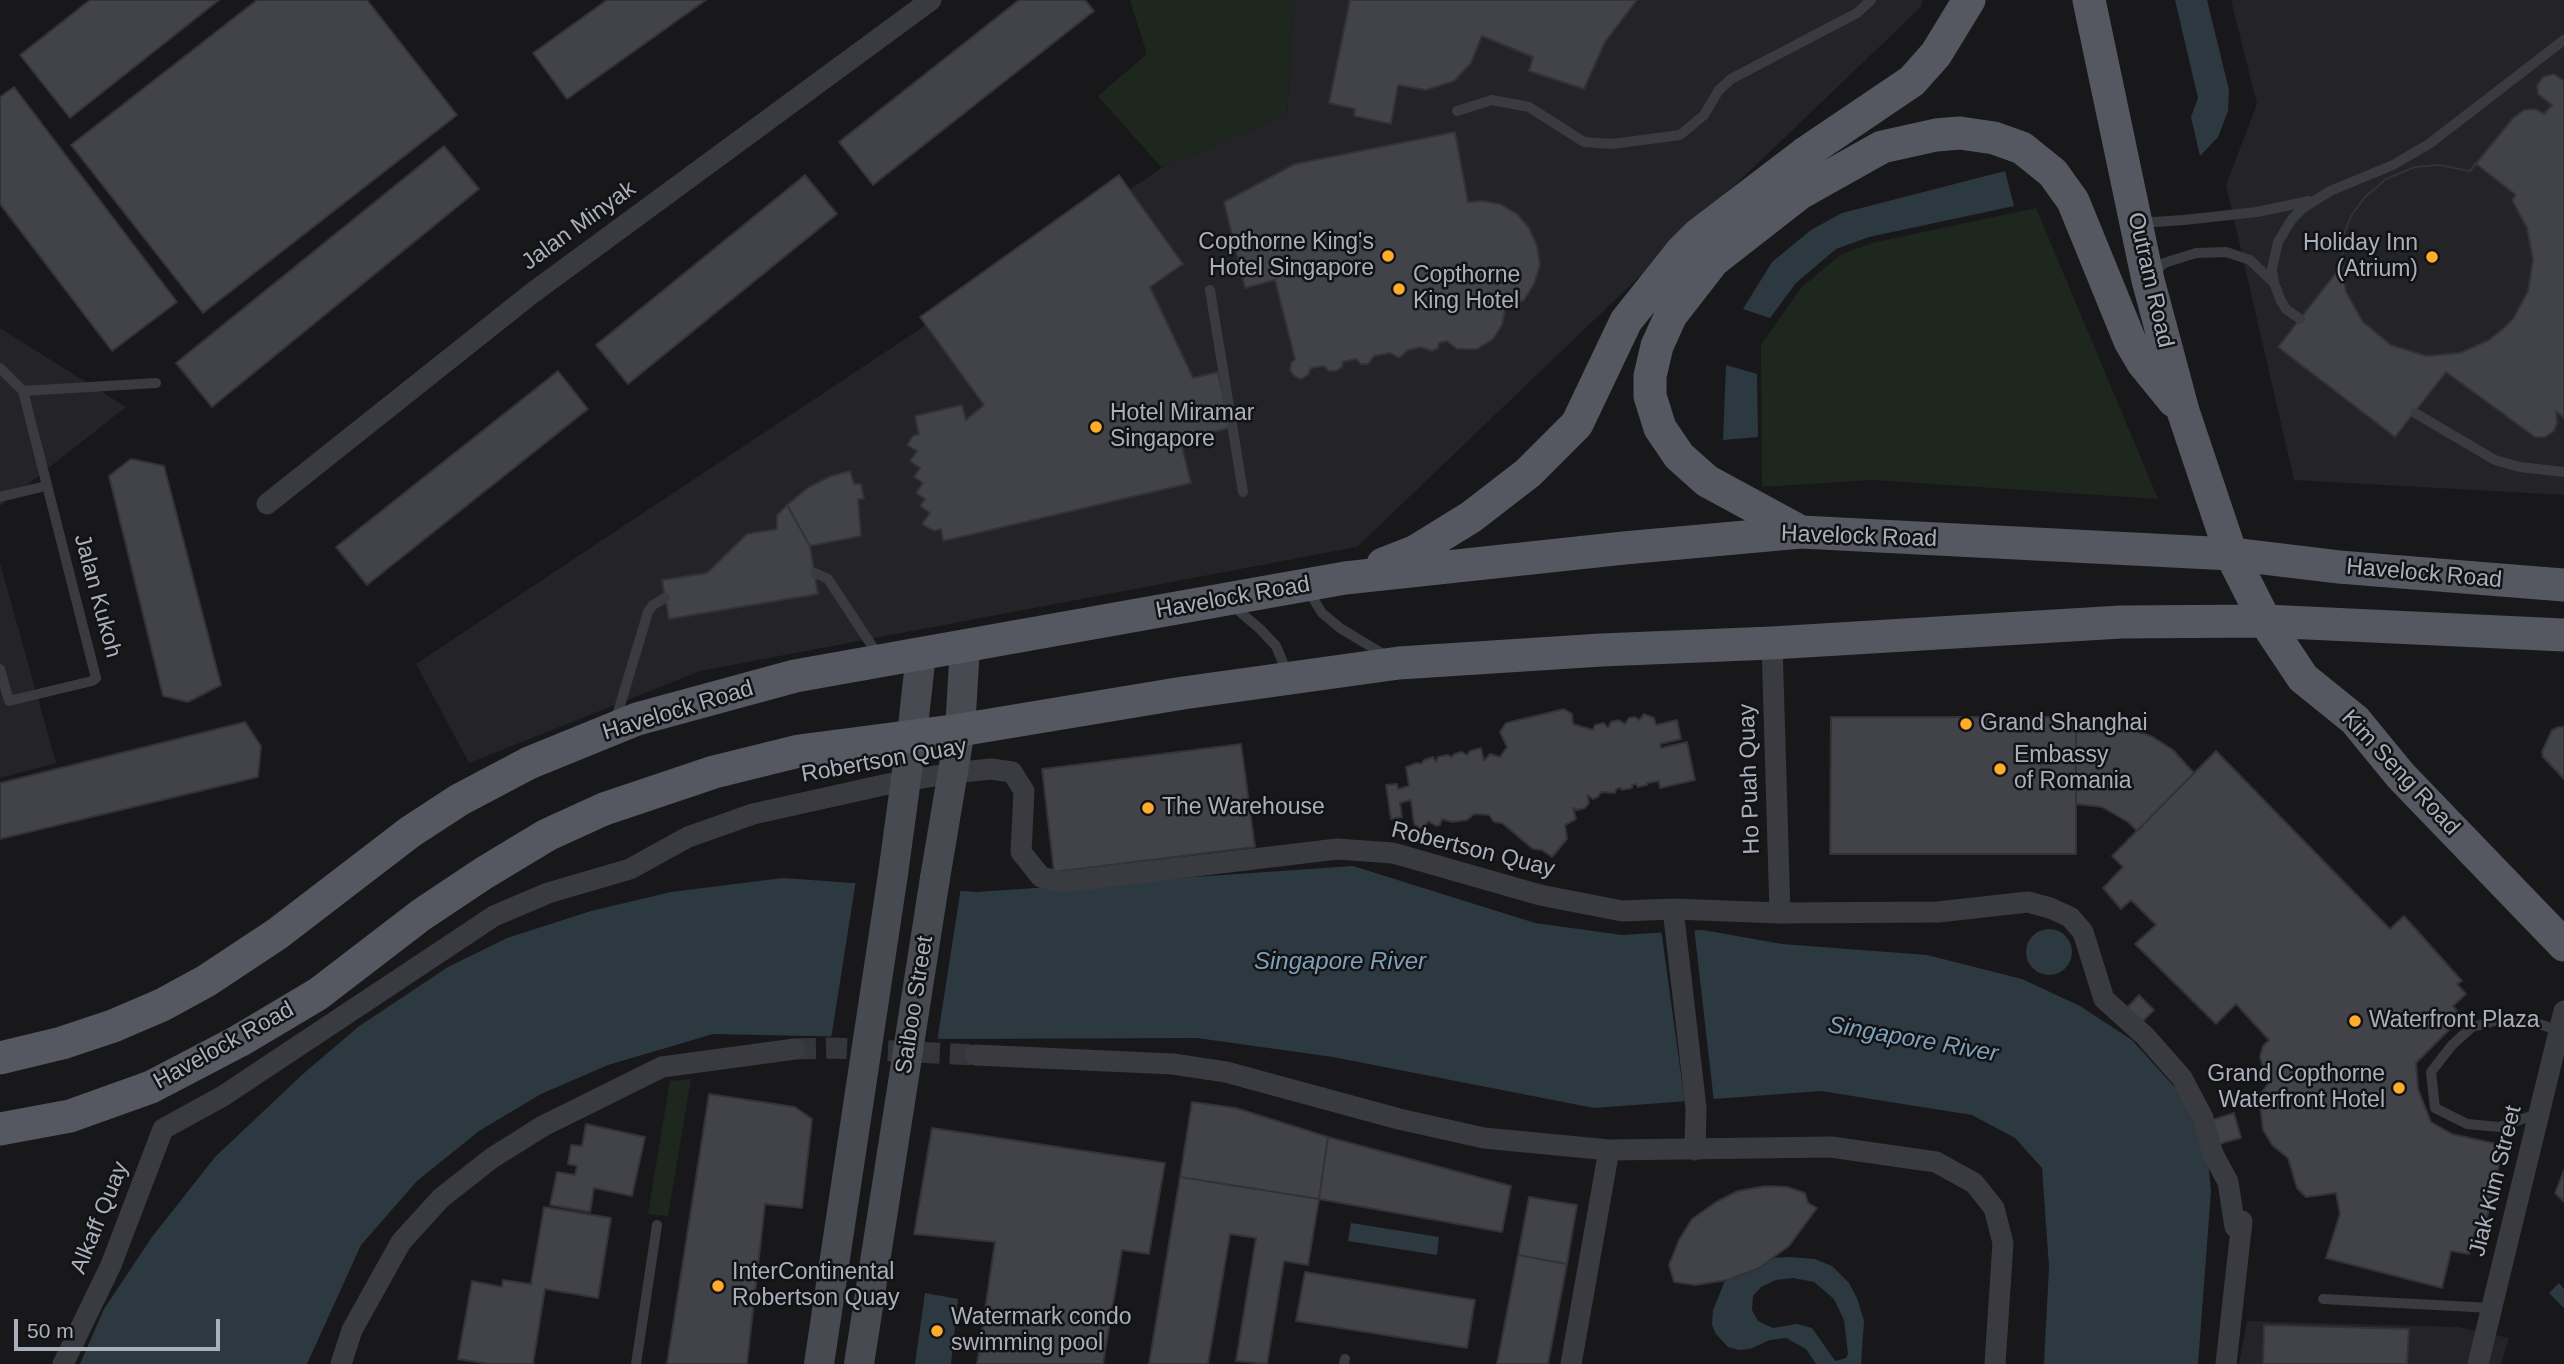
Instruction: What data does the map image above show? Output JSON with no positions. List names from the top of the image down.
{
  "streets": {
    "main road": ["Outram Road", "Havelock Road", "Kim Seng Road"],
    "street": [
      "Jalan Minyak",
      "Robertson Quay",
      "Ho Puah Quay",
      "Saiboo Street",
      "Jiak Kim Street",
      "Alkaff Quay"
    ],
    "lane": ["Jalan Kukoh"]
  },
  "crossings": [
    ["Outram Road", "Havelock Road"],
    ["Outram Road", "Kim Seng Road"],
    ["Havelock Road", "Kim Seng Road"],
    ["Havelock Road", "Ho Puah Quay"],
    ["Havelock Road", "Saiboo Street"],
    ["Robertson Quay", "Ho Puah Quay"],
    ["Robertson Quay", "Saiboo Street"],
    ["Robertson Quay", "Alkaff Quay"]
  ],
  "water": ["Singapore River"],
  "places": [
    "Copthorne King's Hotel Singapore",
    "Holiday Inn (Atrium)",
    "Copthorne King Hotel",
    "Hotel Miramar Singapore",
    "Grand Shanghai",
    "Embassy of Romania",
    "The Warehouse",
    "Waterfront Plaza",
    "Grand Copthorne Waterfront Hotel",
    "InterContinental Robertson Quay",
    "Watermark condo swimming pool"
  ],
  "scale_bar": "50 m"
}
